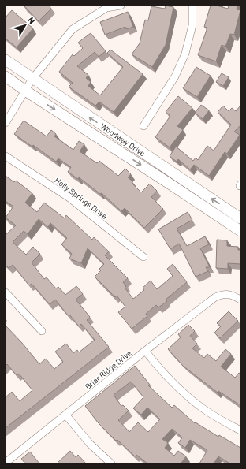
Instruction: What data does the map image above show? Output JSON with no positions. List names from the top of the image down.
{
  "streets": {
    "main road": ["Woodway Drive"],
    "street": ["Holly Springs Drive", "Briar Ridge Drive"]
  },
  "north": "top right"
}
